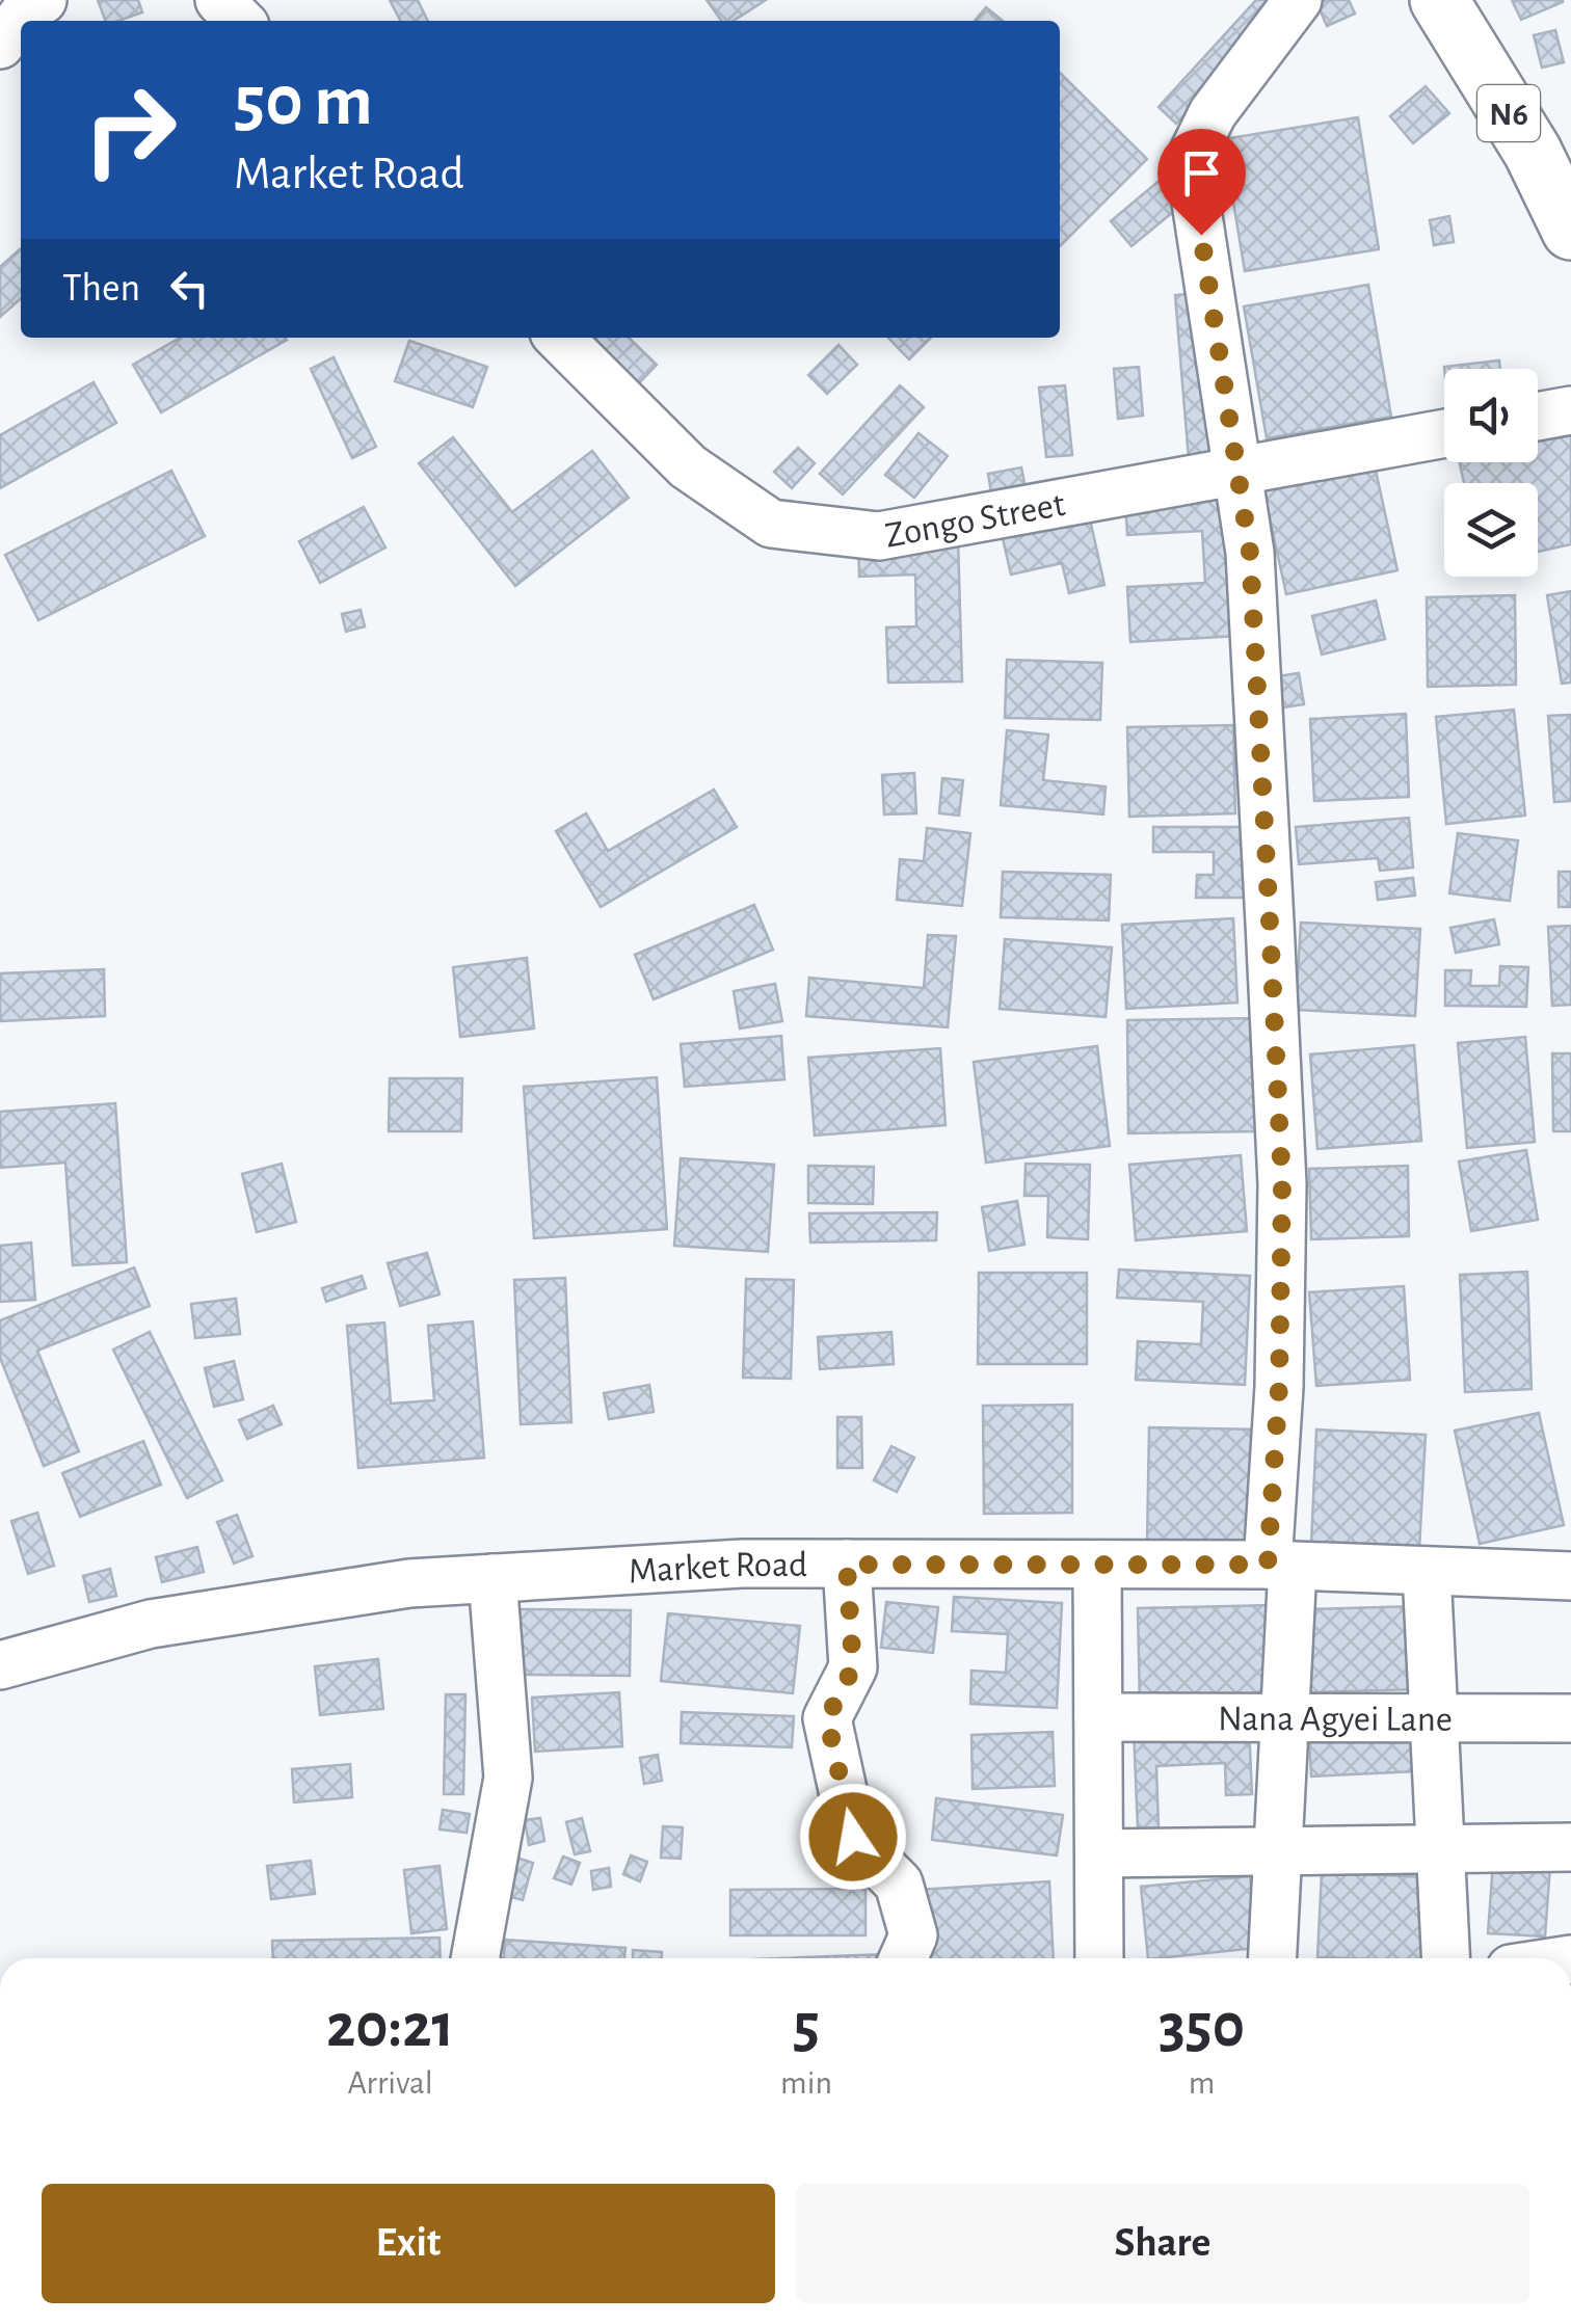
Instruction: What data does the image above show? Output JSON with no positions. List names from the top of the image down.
{
  "streets": {
    "main road": ["N6"],
    "street": ["Zongo Street", "Market Road", "Nana Agyei Lane"]
  },
  "page": {
    "turn": ["50 m", "Market Road"],
    "then": "Then",
    "eta": [
      "20:21",
      "Arrival",
      "5",
      "min",
      "350",
      "m"
    ],
    "buttons": ["Exit", "Share"]
  }
}
